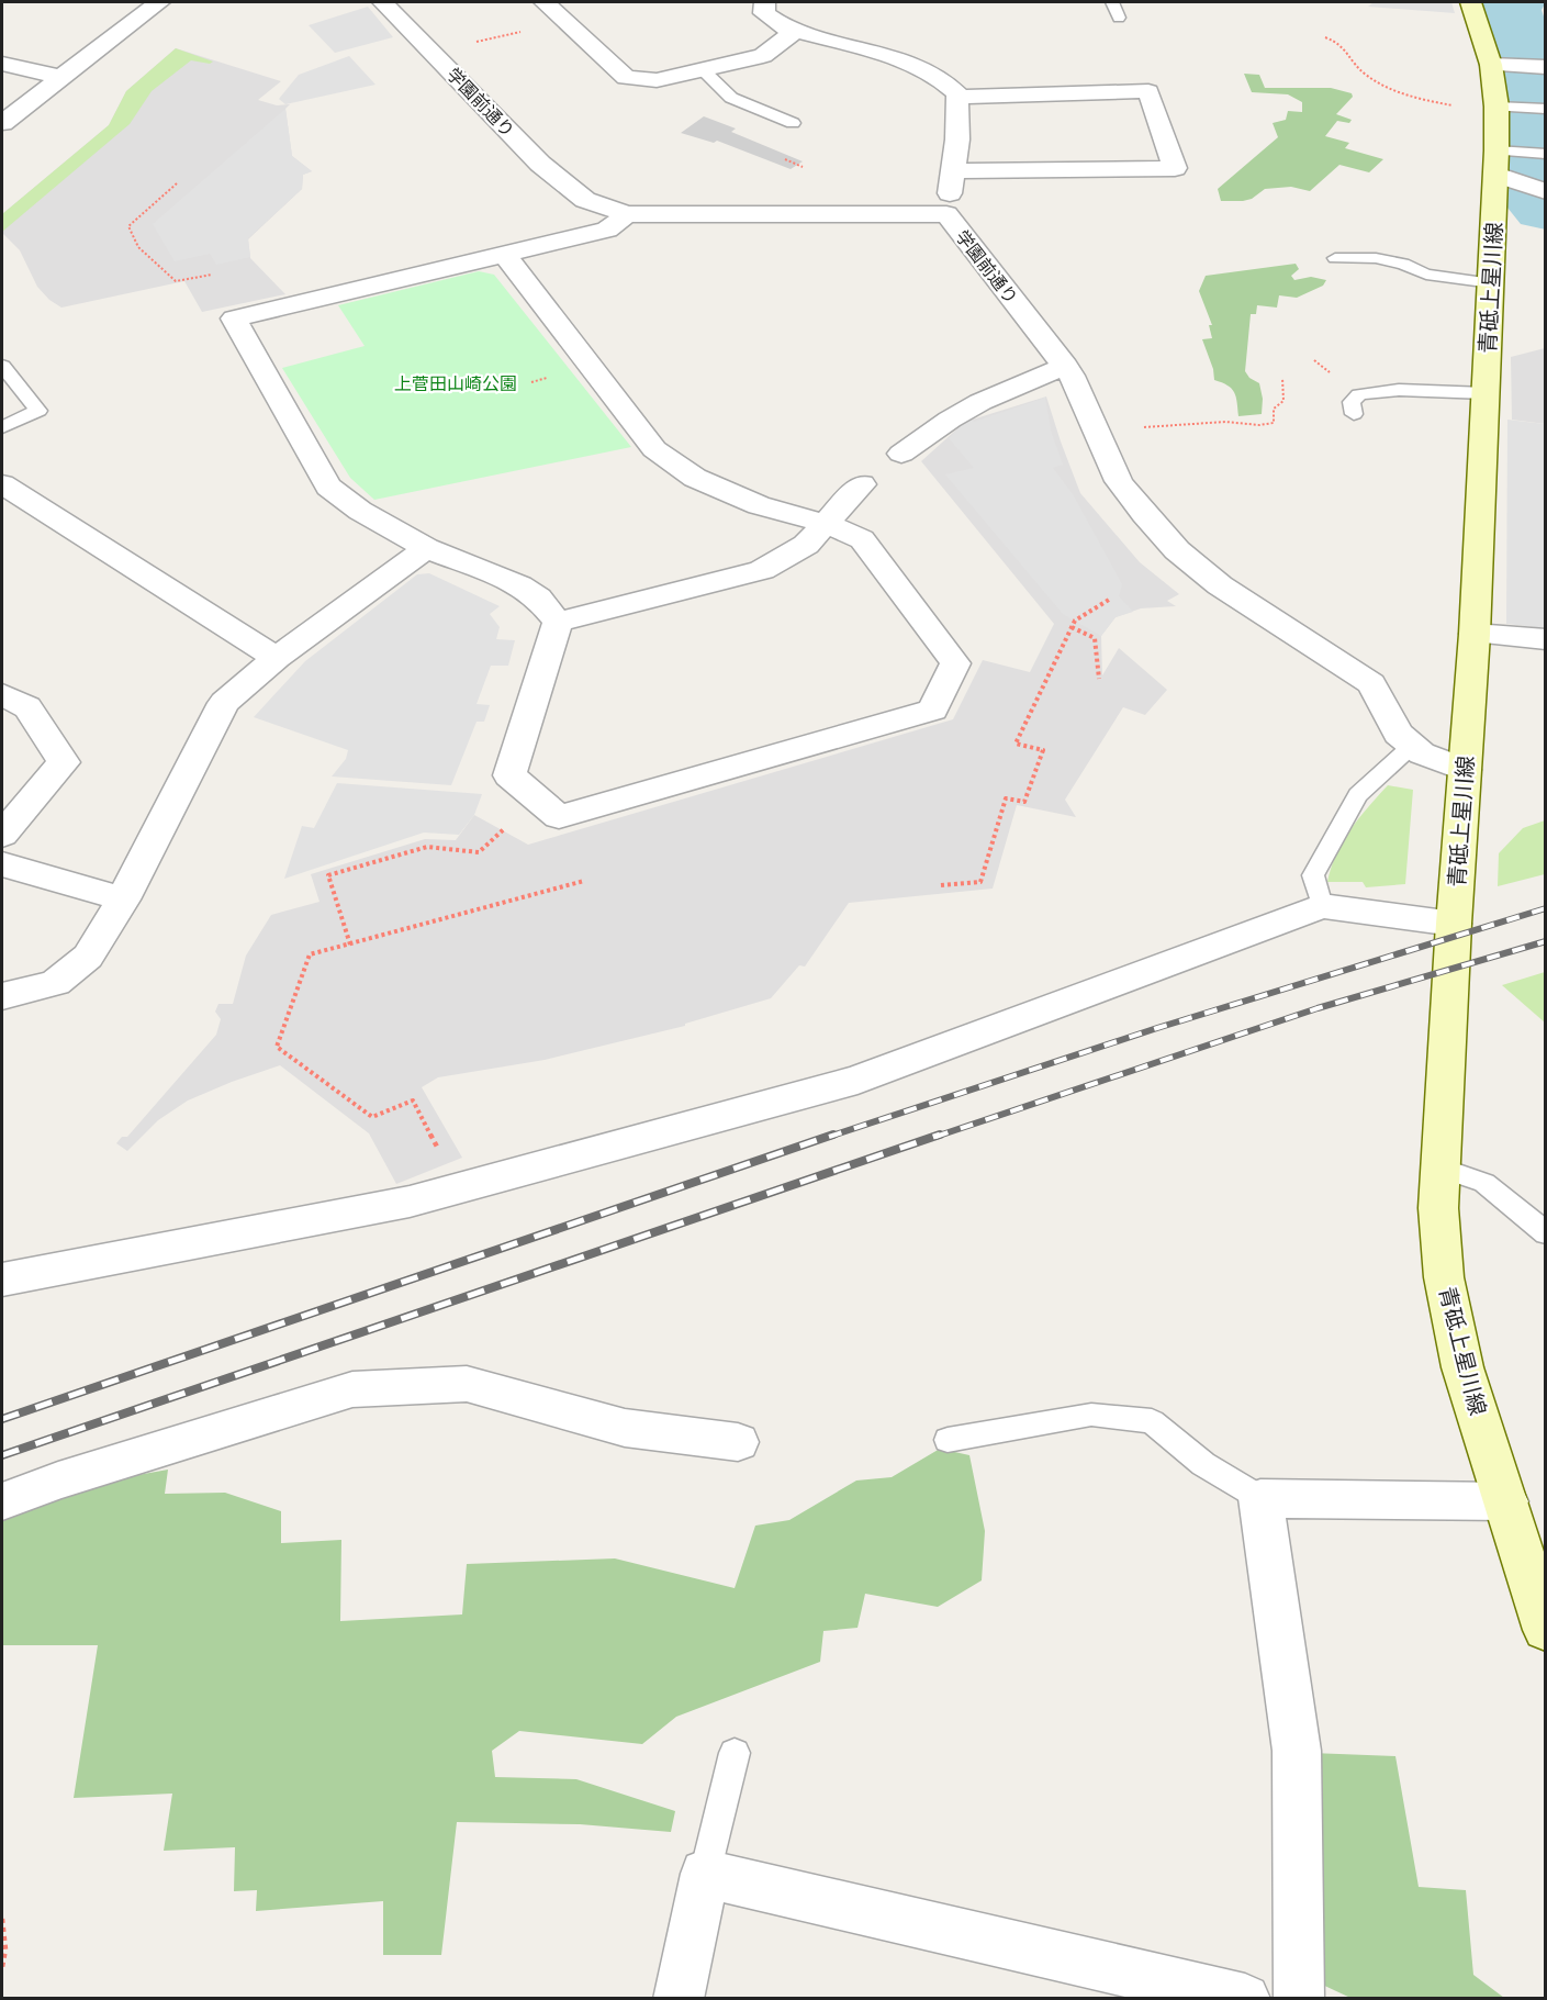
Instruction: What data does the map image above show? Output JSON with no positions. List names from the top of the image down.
{
  "streets": {
    "main road": ["青砥上星川線"],
    "street": ["学園前通り"]
  },
  "crossings": [
    ["学園前通り", "青砥上星川線"]
  ],
  "parks": ["上菅田山崎公園"]
}
